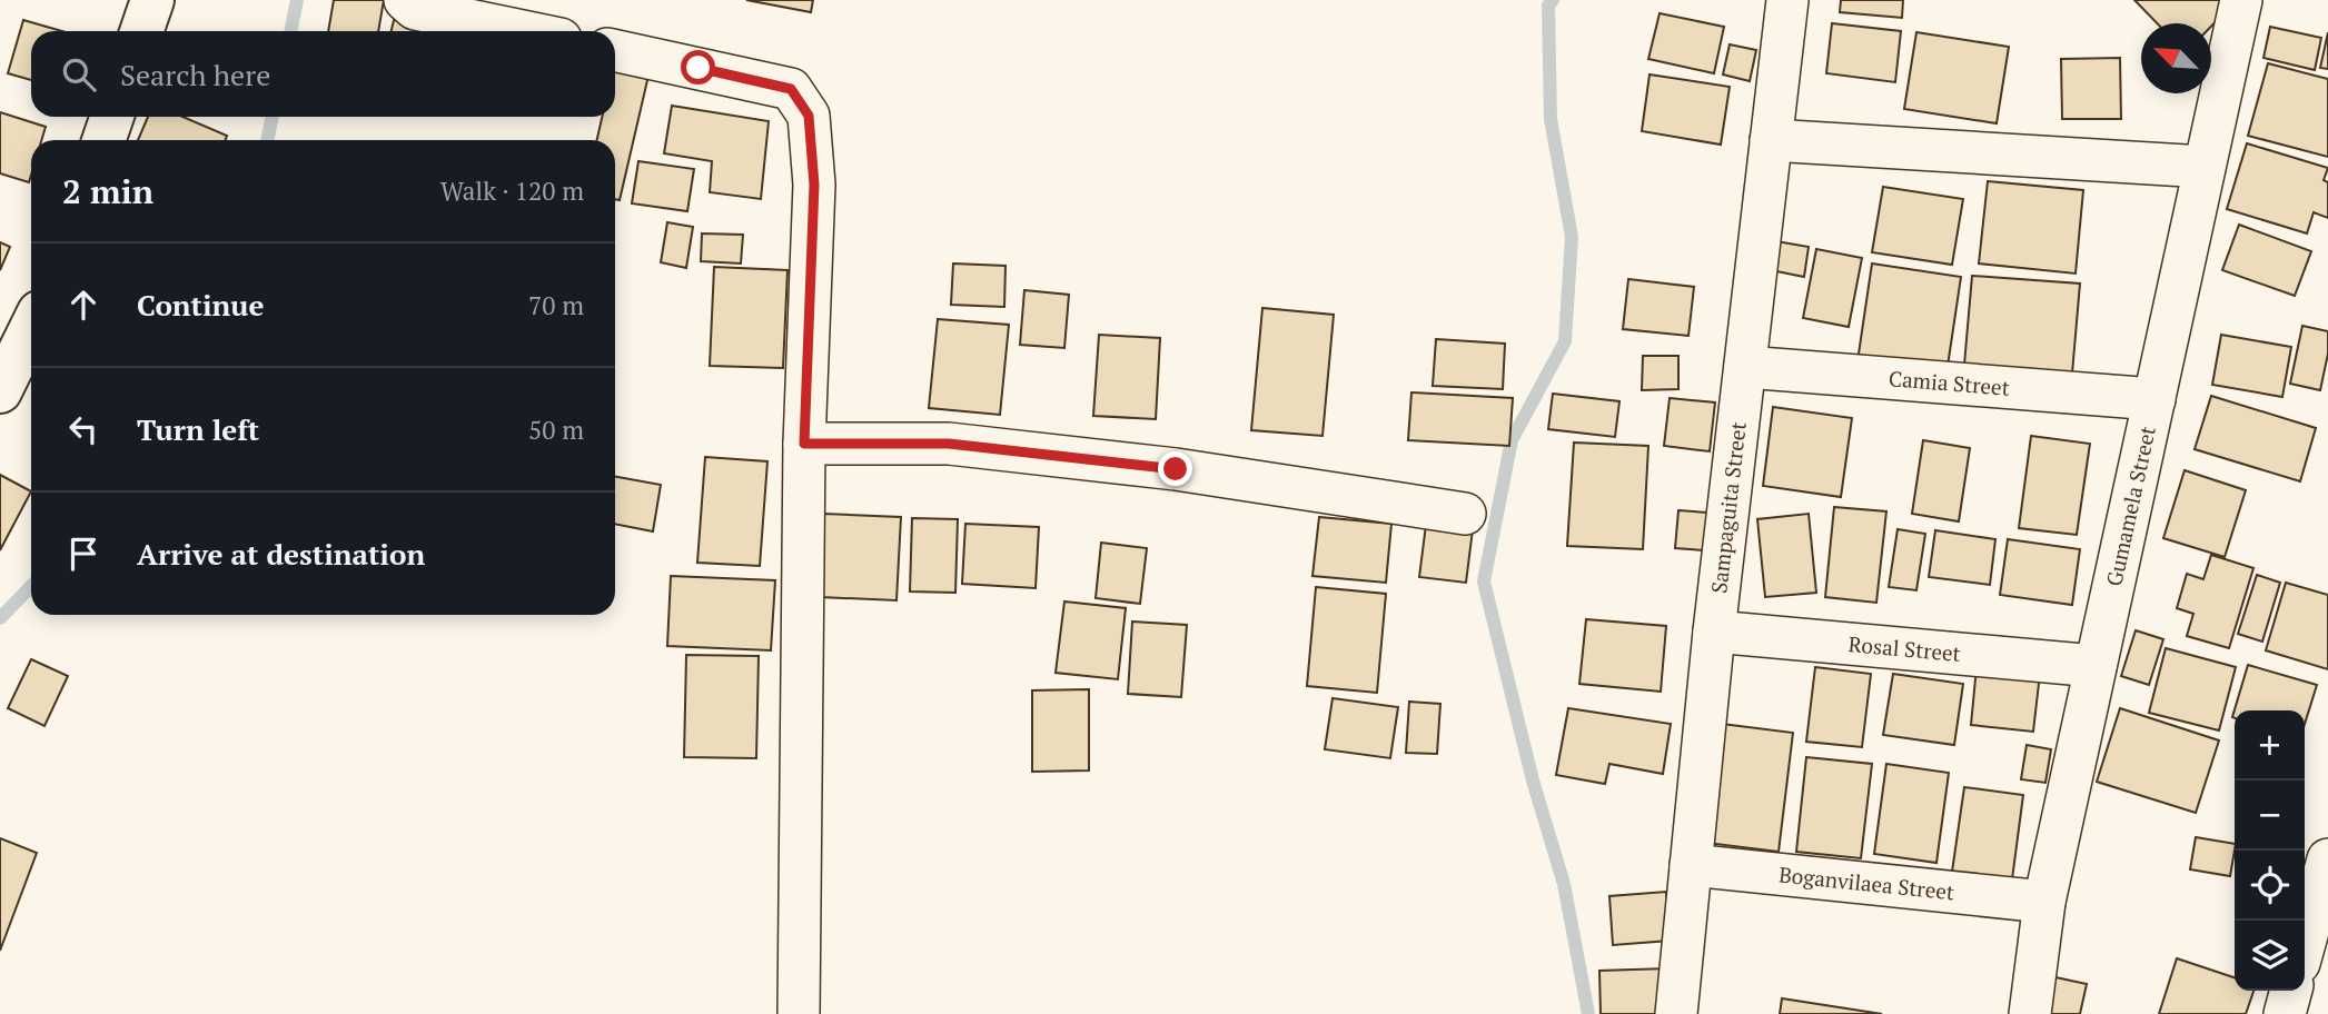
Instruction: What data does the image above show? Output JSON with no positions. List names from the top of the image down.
{
  "streets": {
    "street": [
      "Camia Street",
      "Gumamela Street",
      "Sampaguita Street",
      "Rosal Street",
      "Boganvilaea Street"
    ]
  },
  "crossings": [
    ["Camia Street", "Gumamela Street"],
    ["Camia Street", "Sampaguita Street"],
    ["Gumamela Street", "Rosal Street"],
    ["Gumamela Street", "Boganvilaea Street"],
    ["Sampaguita Street", "Rosal Street"],
    ["Sampaguita Street", "Boganvilaea Street"]
  ],
  "north": "top left",
  "page": {
    "search": "Search here",
    "heading": ["2 min", "Walk · 120 m"],
    "list": [
      ["Continue", "70 m"],
      ["Turn left", "50 m"],
      "Arrive at destination"
    ],
    "map_buttons": ["+", "−"]
  }
}
